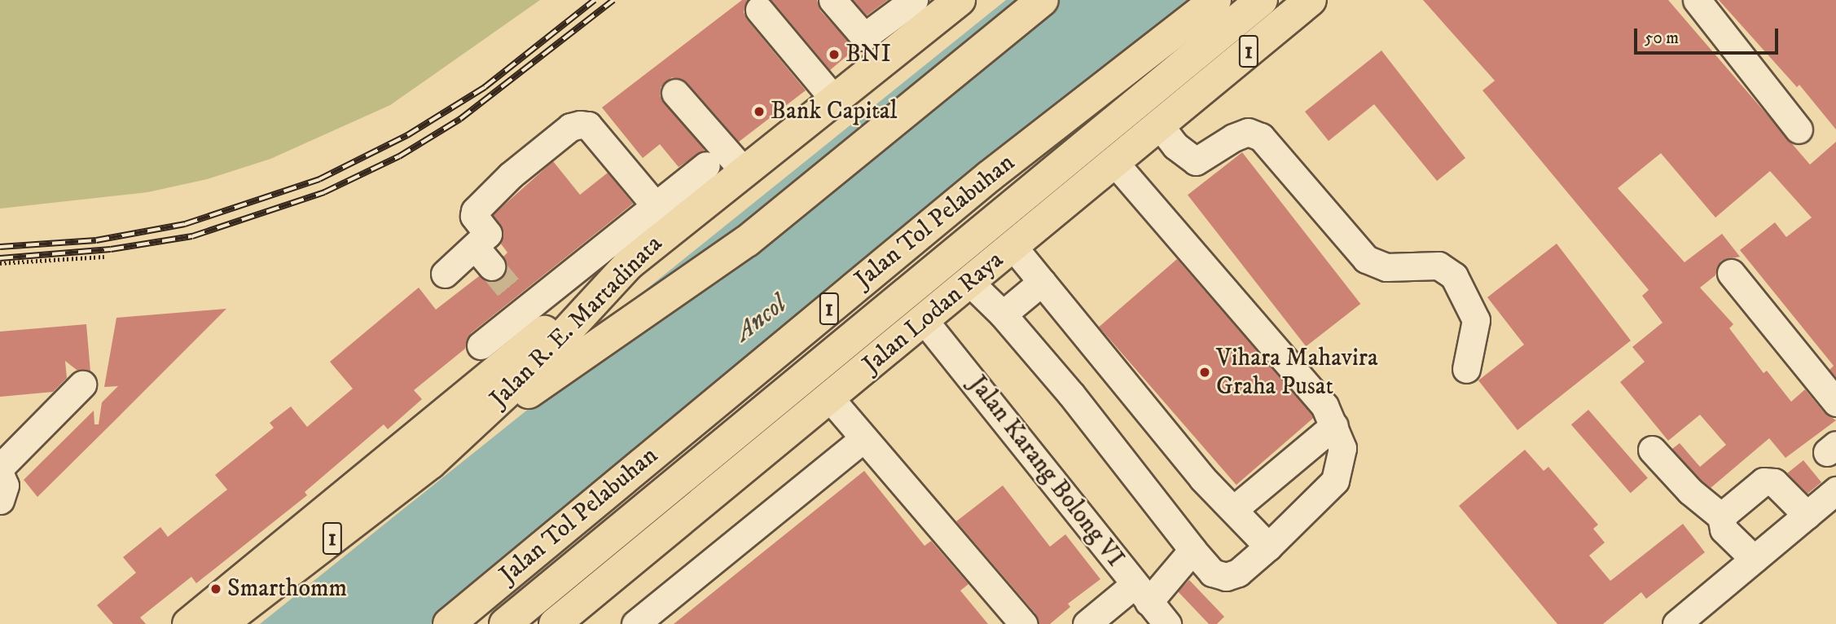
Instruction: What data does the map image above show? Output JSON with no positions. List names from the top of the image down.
{
  "streets": {
    "highway": [
      "1",
      "Jalan Tol Pelabuhan",
      "Jalan Lodan Raya",
      "Jalan R. E. Martadinata"
    ],
    "street": ["Jalan Karang Bolong VI"]
  },
  "crossings": [
    ["Jalan Lodan Raya", "Jalan Karang Bolong VI"]
  ],
  "water": ["Ancol"],
  "places": [
    "BNI",
    "Bank Capital",
    "Vihara Mahavira Graha Pusat",
    "Smarthomm"
  ],
  "scale_bar": "50 m"
}
